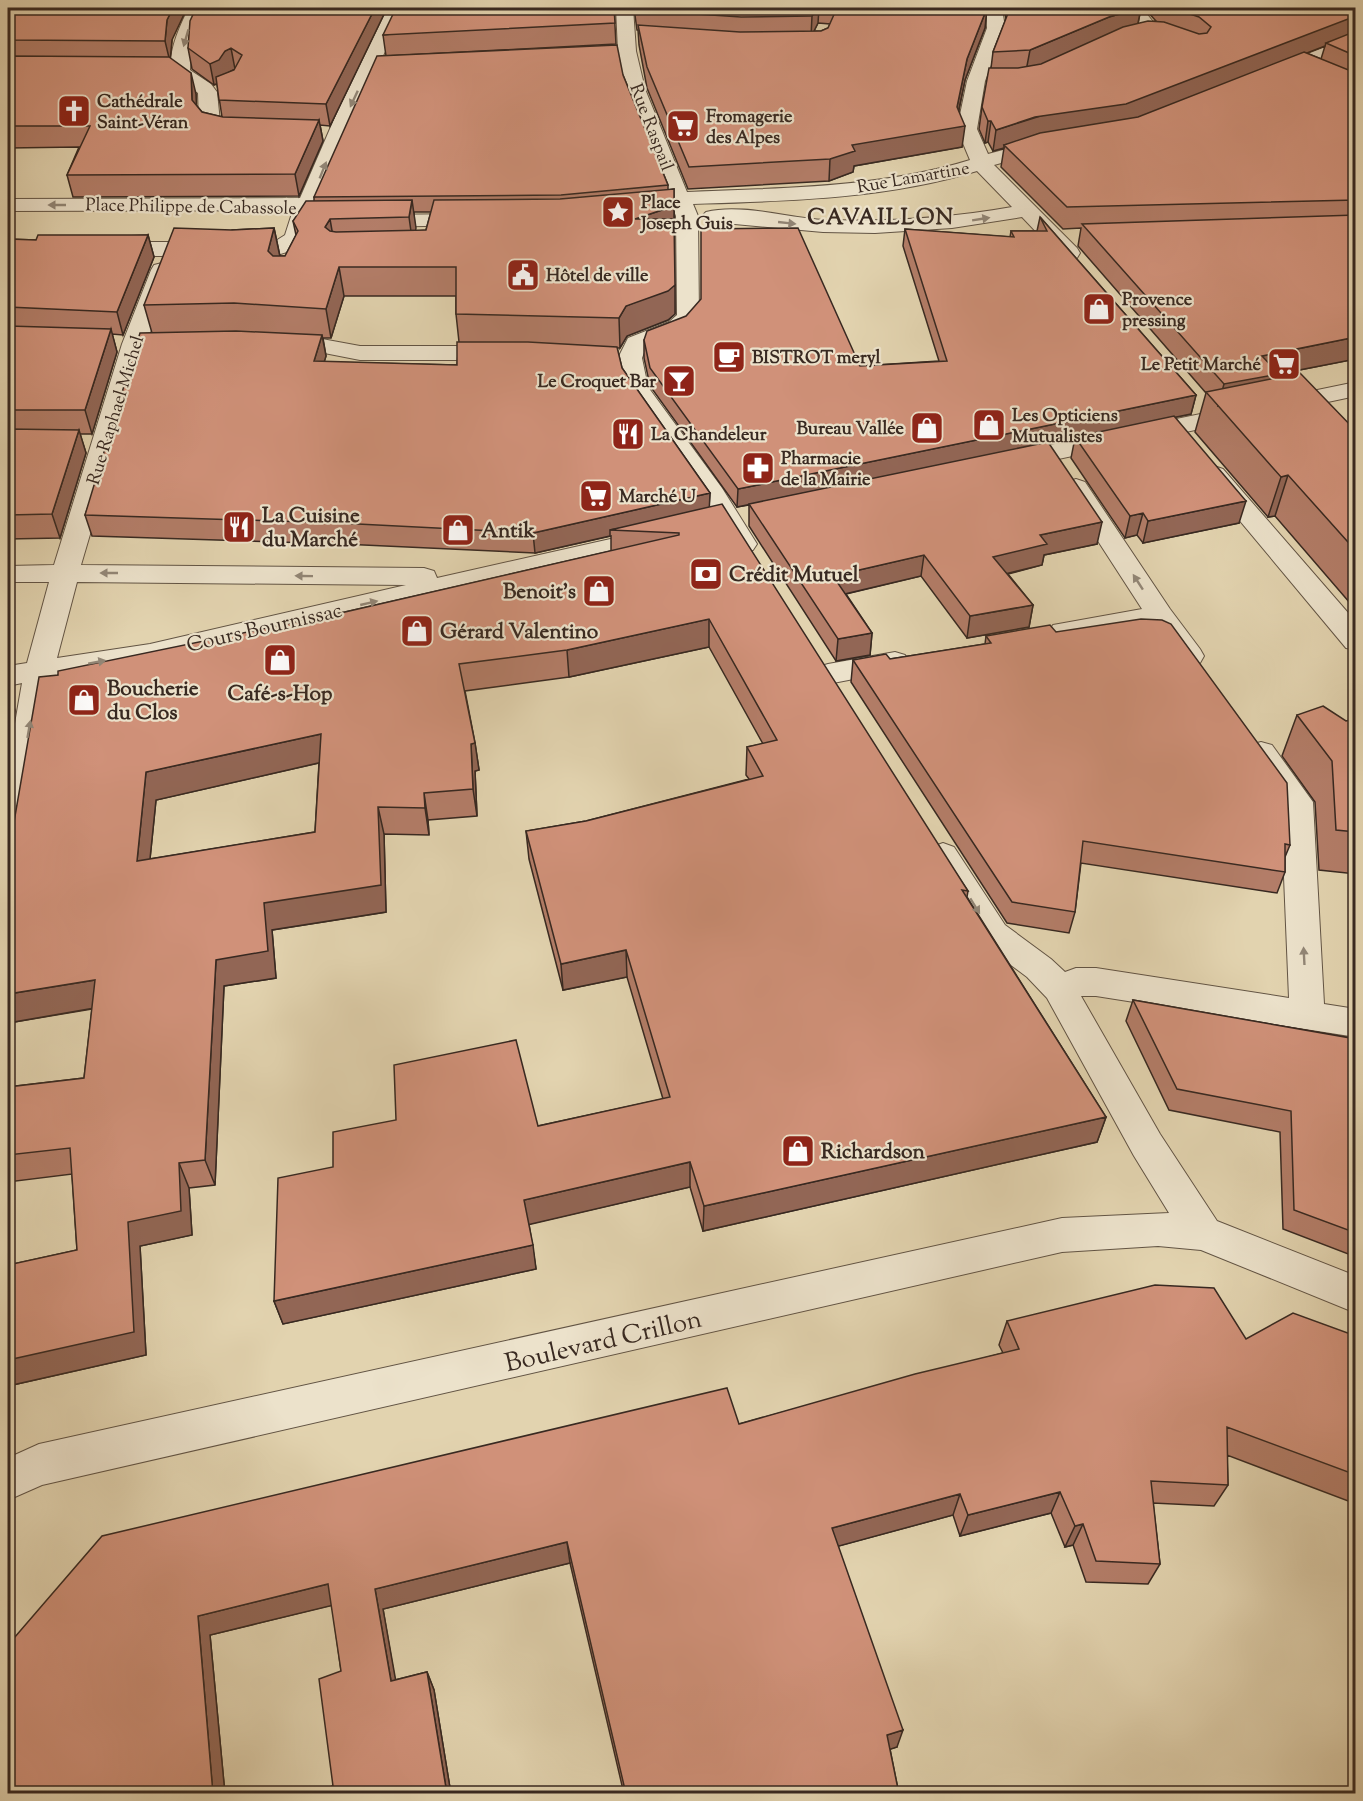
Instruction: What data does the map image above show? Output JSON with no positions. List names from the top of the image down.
{
  "streets": {
    "street": [
      "Rue Raspail",
      "Rue Lamartine",
      "Place Philippe de Cabassole",
      "Rue Raphael Michel",
      "Cours Bournissac",
      "Boulevard Crillon"
    ]
  },
  "crossings": [
    ["Rue Raspail", "Rue Lamartine"],
    ["Place Philippe de Cabassole", "Rue Raphael Michel"],
    ["Rue Raphael Michel", "Cours Bournissac"]
  ],
  "districts": ["CAVAILLON"],
  "places": {
    "church": ["Cathédrale Saint-Véran"],
    "supermarket": ["Fromagerie des Alpes", "Le Petit Marché", "Marché U"],
    "place": ["Place Joseph Guis"],
    "public building": ["Hôtel de ville"],
    "shop": [
      "Provence pressing",
      "Les Opticiens Mutualistes",
      "Bureau Vallée",
      "Antik",
      "Benoit's",
      "Gérard Valentino",
      "Café-s-Hop",
      "Boucherie du Clos",
      "Richardson"
    ],
    "cafe": ["BISTROT meryl"],
    "bar": ["Le Croquet Bar"],
    "restaurant": ["La Chandeleur", "La Cuisine du Marché"],
    "pharmacy": ["Pharmacie de la Mairie"],
    "bank": ["Crédit Mutuel"]
  }
}
